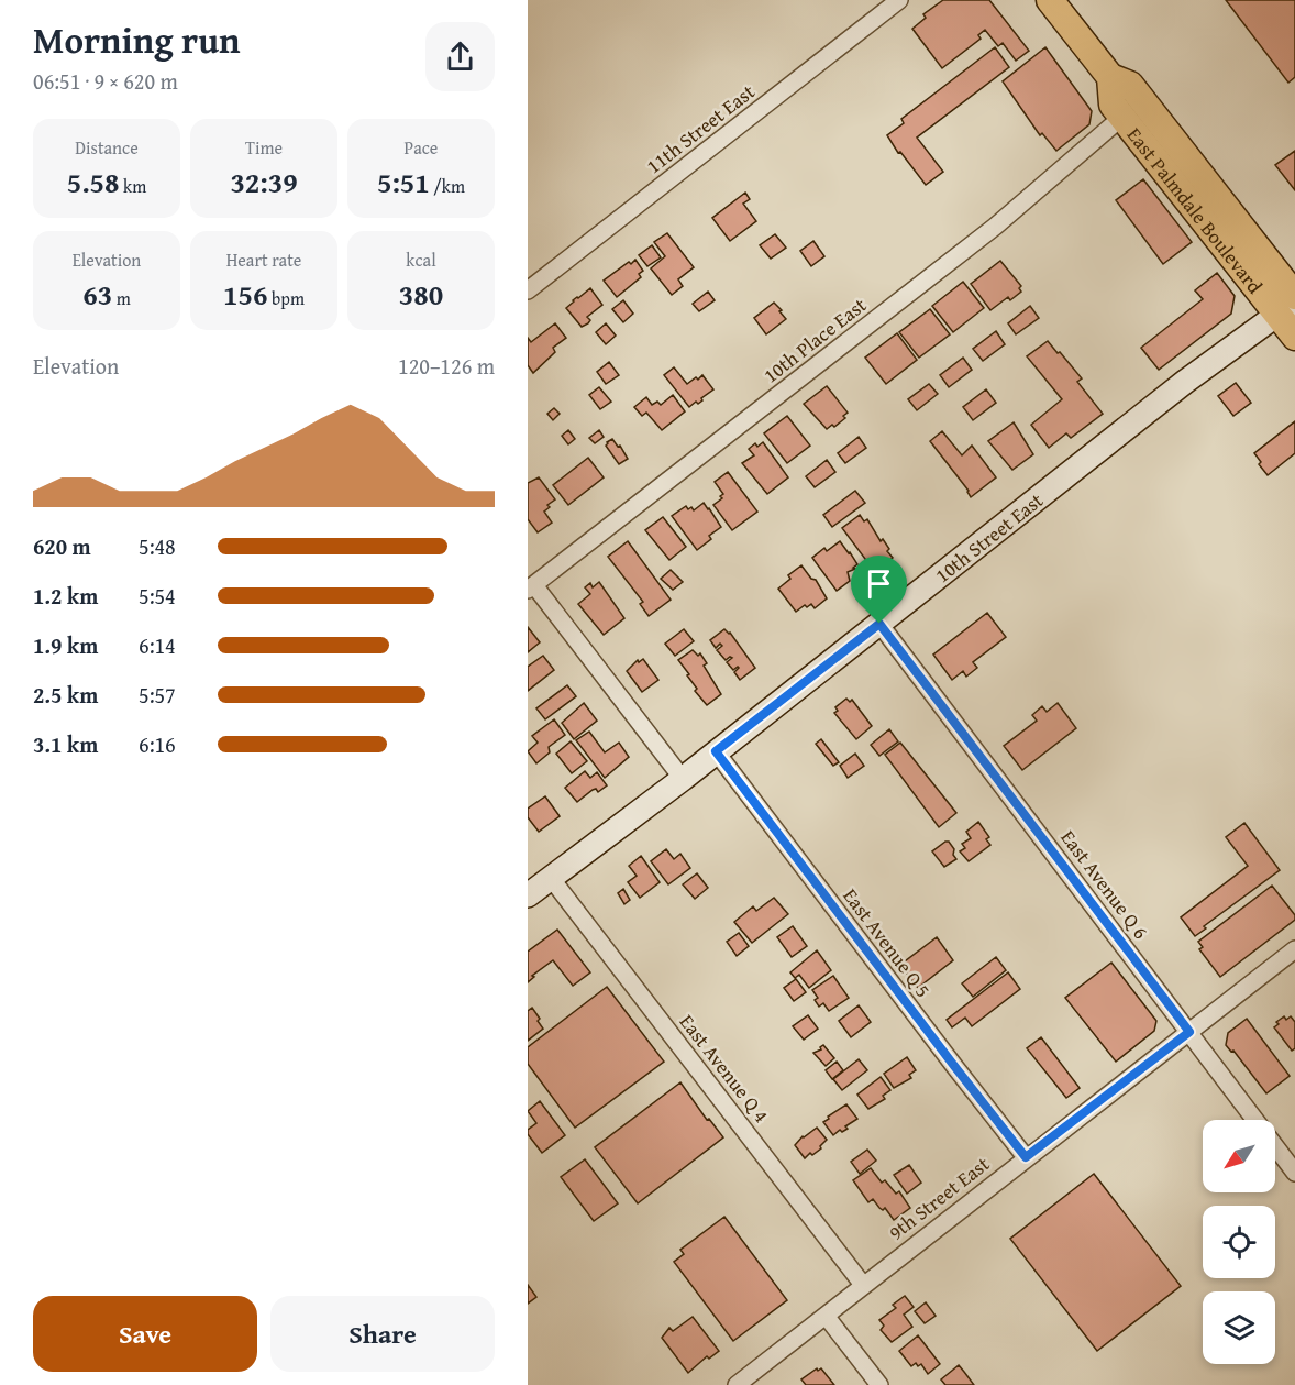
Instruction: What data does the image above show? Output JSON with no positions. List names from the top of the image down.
{
  "streets": {
    "highway": ["East Palmdale Boulevard"],
    "main road": ["10th Street East"],
    "street": [
      "11th Street East",
      "10th Place East",
      "East Avenue Q 6",
      "East Avenue Q 5",
      "East Avenue Q 4",
      "9th Street East"
    ]
  },
  "crossings": [
    ["East Palmdale Boulevard", "10th Place East"],
    ["East Palmdale Boulevard", "10th Street East"],
    ["10th Street East", "East Avenue Q 6"],
    ["10th Street East", "East Avenue Q 5"],
    ["10th Street East", "East Avenue Q 4"],
    ["East Avenue Q 6", "9th Street East"],
    ["East Avenue Q 5", "9th Street East"],
    ["East Avenue Q 4", "9th Street East"]
  ],
  "north": "bottom left",
  "page": {
    "heading": ["Morning run", "06:51 · 9 × 620 m"],
    "stats": [
      ["Distance", "5.58 km"],
      ["Time", "32:39"],
      ["Pace", "5:51 /km"],
      ["Elevation", "63 m"],
      ["Heart rate", "156 bpm"],
      ["kcal", "380"]
    ],
    "chart": ["Elevation", "120–126 m"],
    "list": [
      {
        "name": "620 m",
        "note": "5:48"
      },
      {
        "name": "1.2 km",
        "note": "5:54"
      },
      {
        "name": "1.9 km",
        "note": "6:14"
      },
      {
        "name": "2.5 km",
        "note": "5:57"
      },
      {
        "name": "3.1 km",
        "note": "6:16"
      }
    ],
    "buttons": ["Save", "Share"]
  }
}
